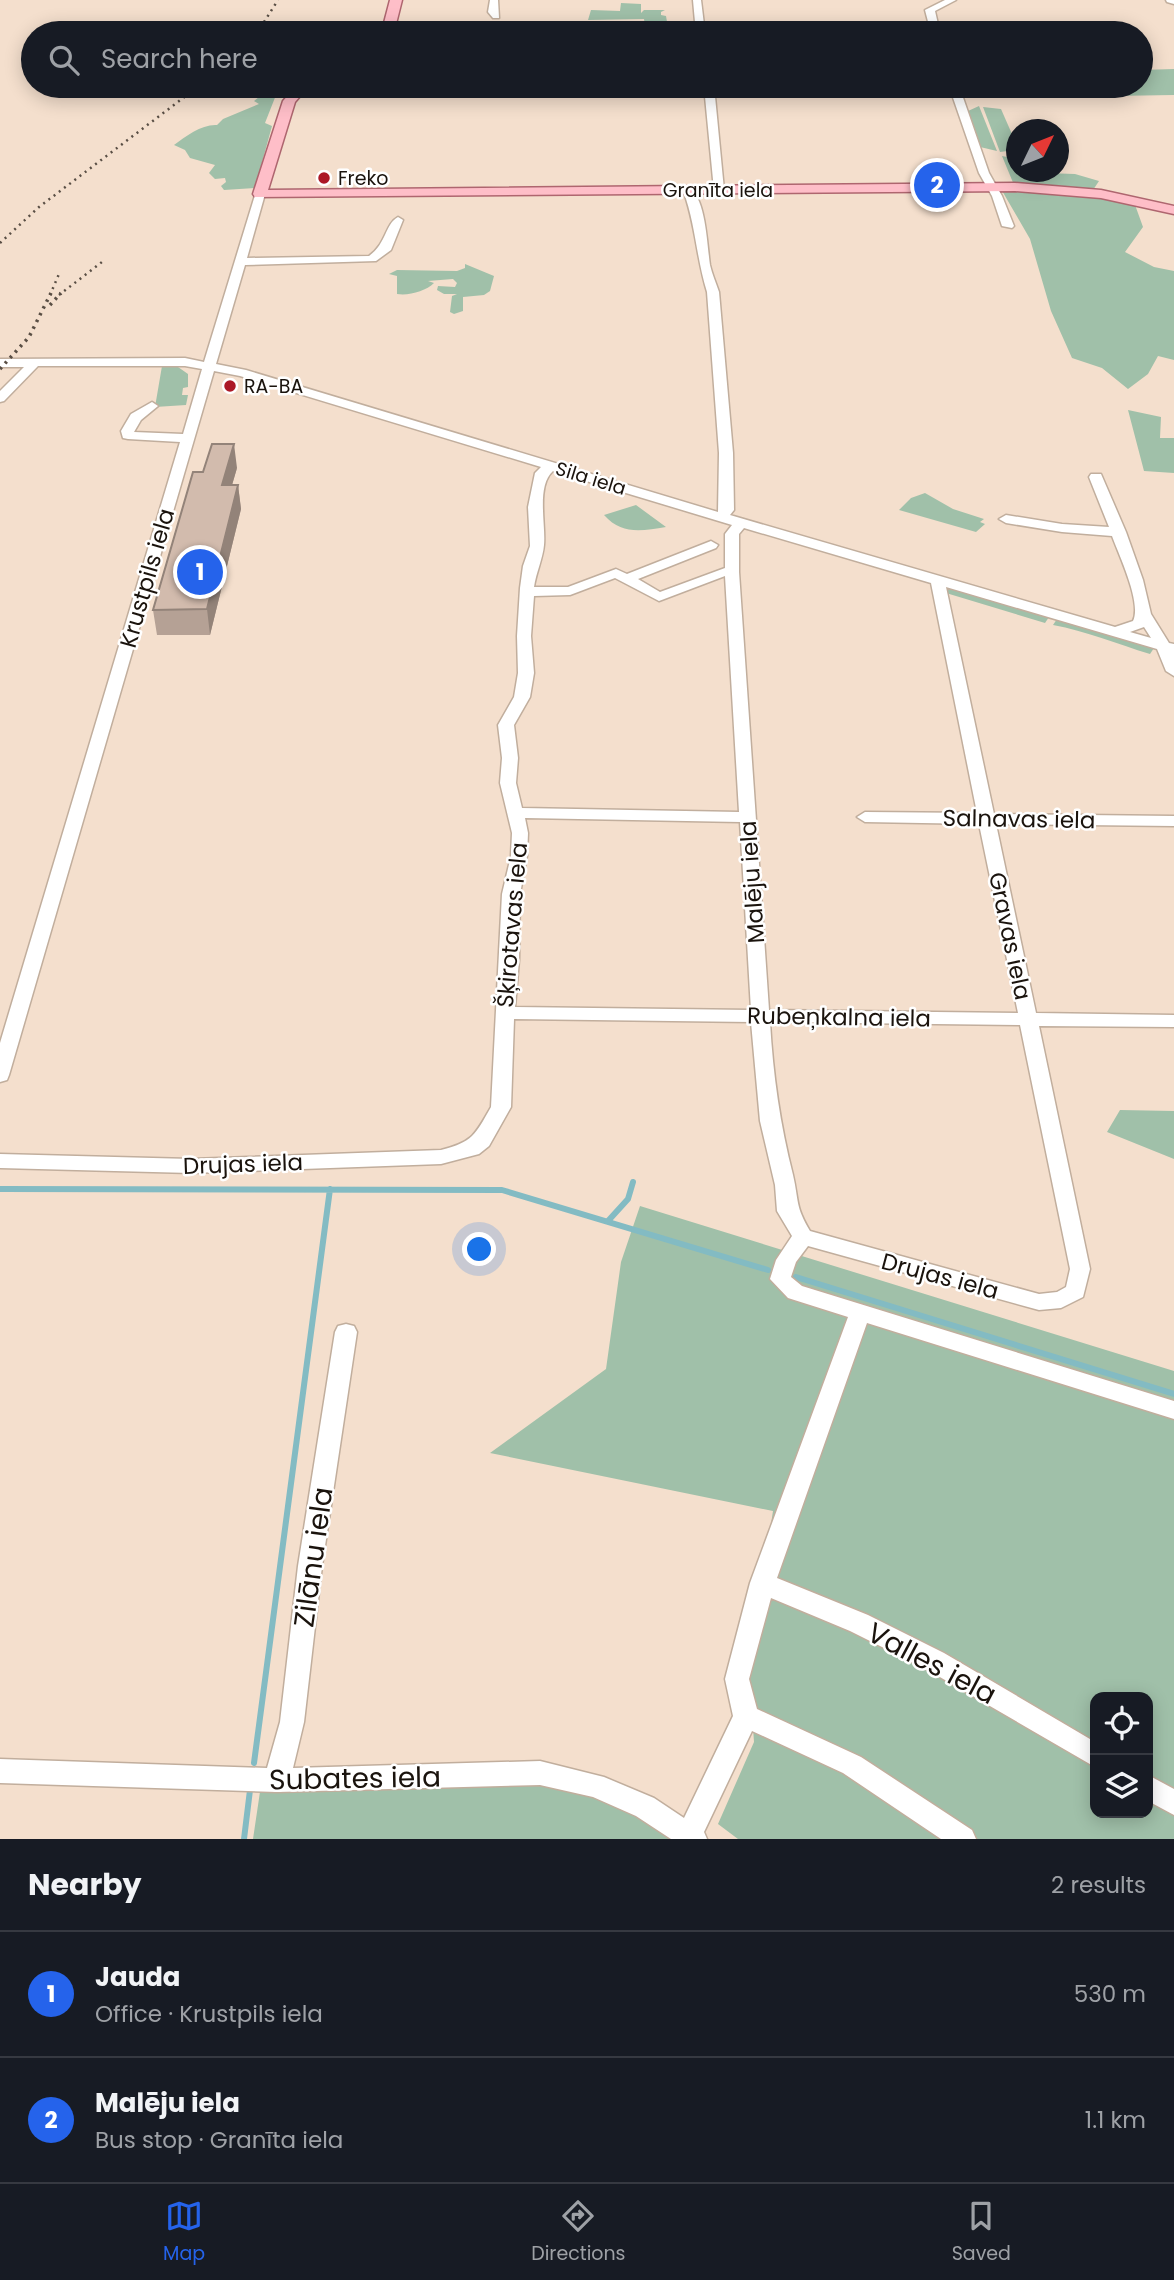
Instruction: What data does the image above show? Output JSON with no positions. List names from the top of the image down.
{
  "streets": {
    "main road": ["Granīta iela", "Krustpils iela"],
    "street": [
      "Sila iela",
      "Salnavas iela",
      "Malēju iela",
      "Šķirotavas iela",
      "Gravas iela",
      "Rubeņkalna iela",
      "Drujas iela",
      "Zilānu iela",
      "Valles iela",
      "Subates iela"
    ]
  },
  "crossings": [
    ["Granīta iela", "Krustpils iela"],
    ["Sila iela", "Krustpils iela"],
    ["Sila iela", "Malēju iela"],
    ["Sila iela", "Šķirotavas iela"],
    ["Sila iela", "Gravas iela"],
    ["Salnavas iela", "Gravas iela"],
    ["Malēju iela", "Rubeņkalna iela"],
    ["Malēju iela", "Drujas iela"],
    ["Šķirotavas iela", "Rubeņkalna iela"],
    ["Šķirotavas iela", "Drujas iela"],
    ["Gravas iela", "Rubeņkalna iela"],
    ["Gravas iela", "Drujas iela"],
    ["Zilānu iela", "Subates iela"]
  ],
  "places": ["Freko", "RA-BA"],
  "north": "top right",
  "page": {
    "search": "Search here",
    "pins": ["2", "1"],
    "heading": ["Nearby", "2 results"],
    "list": [
      {
        "mark": "1",
        "name": "Jauda",
        "note": "Office · Krustpils iela",
        "value": "530 m"
      },
      {
        "mark": "2",
        "name": "Malēju iela",
        "note": "Bus stop · Granīta iela",
        "value": "1.1 km"
      }
    ],
    "nav": ["Map", "Directions", "Saved"]
  }
}
